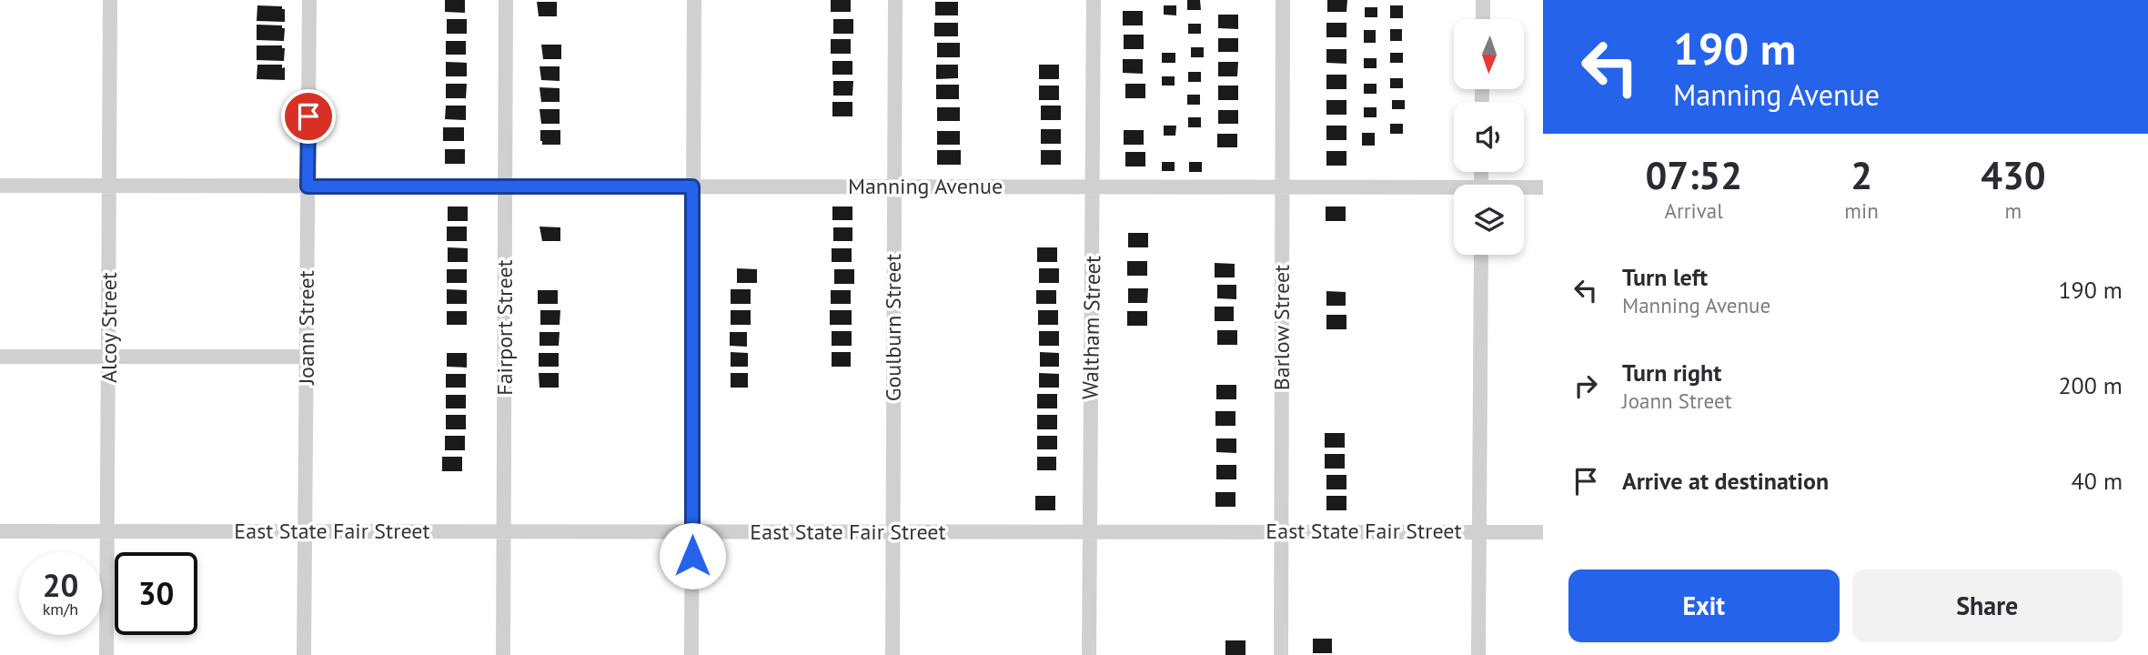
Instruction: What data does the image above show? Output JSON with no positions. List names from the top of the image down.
{
  "streets": {
    "street": [
      "Manning Avenue",
      "Alcoy Street",
      "Joann Street",
      "Fairport Street",
      "Goulburn Street",
      "Waltham Street",
      "Barlow Street",
      "East State Fair Street"
    ]
  },
  "crossings": [
    ["Manning Avenue", "Alcoy Street"],
    ["Manning Avenue", "Joann Street"],
    ["Manning Avenue", "Fairport Street"],
    ["Manning Avenue", "Goulburn Street"],
    ["Manning Avenue", "Waltham Street"],
    ["Manning Avenue", "Barlow Street"],
    ["Alcoy Street", "East State Fair Street"],
    ["Joann Street", "East State Fair Street"],
    ["Fairport Street", "East State Fair Street"],
    ["Goulburn Street", "East State Fair Street"],
    ["Waltham Street", "East State Fair Street"],
    ["Barlow Street", "East State Fair Street"]
  ],
  "north": "bottom",
  "page": {
    "turn": ["190 m", "Manning Avenue"],
    "eta": [
      "07:52",
      "Arrival",
      "2",
      "min",
      "430",
      "m"
    ],
    "list": [
      {
        "name": "Turn left",
        "note": "Manning Avenue",
        "value": "190 m"
      },
      {
        "name": "Turn right",
        "note": "Joann Street",
        "value": "200 m"
      },
      {
        "name": "Arrive at destination",
        "value": "40 m"
      }
    ],
    "speed": "20 km/h",
    "limit": "30",
    "buttons": ["Exit", "Share"]
  }
}
